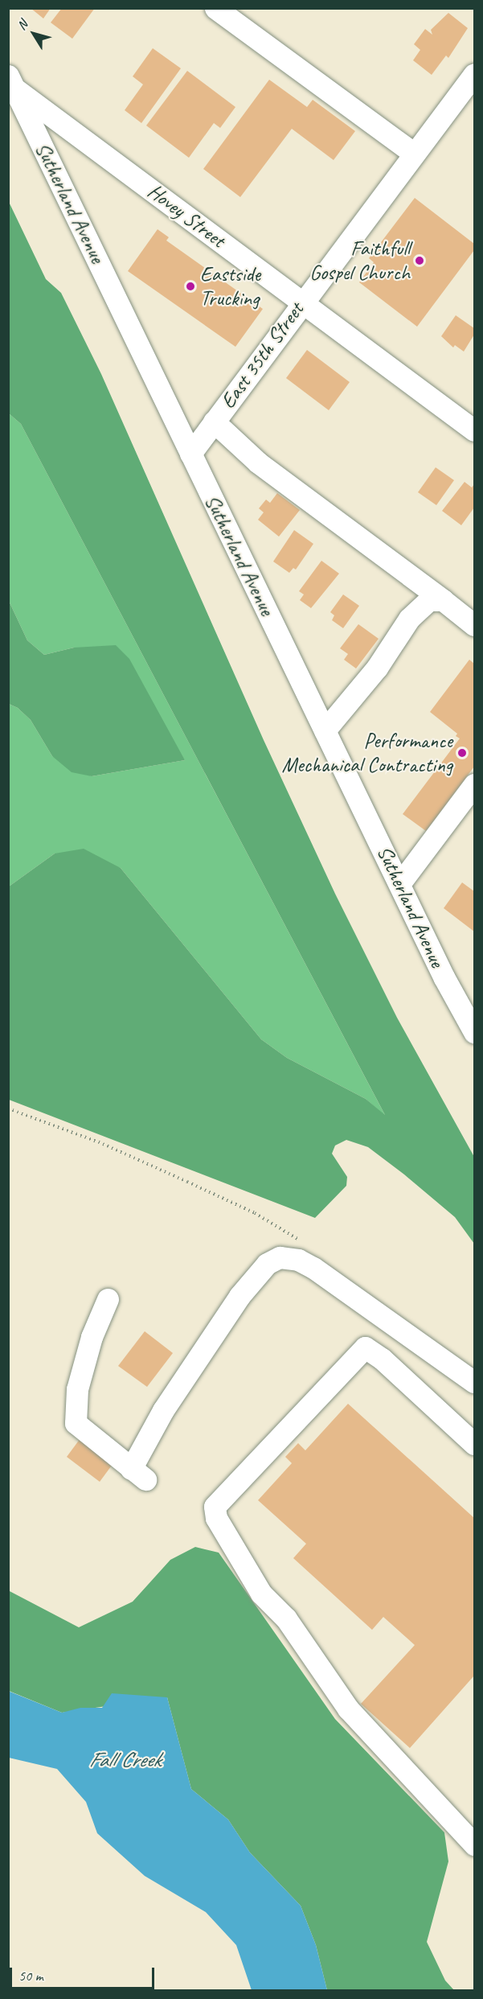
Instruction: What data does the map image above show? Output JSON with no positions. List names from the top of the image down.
{
  "streets": {
    "street": ["Sutherland Avenue", "Hovey Street", "East 35th Street"]
  },
  "crossings": [
    ["Sutherland Avenue", "Hovey Street"],
    ["Sutherland Avenue", "East 35th Street"],
    ["Hovey Street", "East 35th Street"]
  ],
  "water": ["Fall Creek"],
  "places": ["Faithfull Gospel Church", "Eastside Trucking", "Performance Mechanical Contracting"],
  "scale_bar": "50 m",
  "north": "top left"
}
